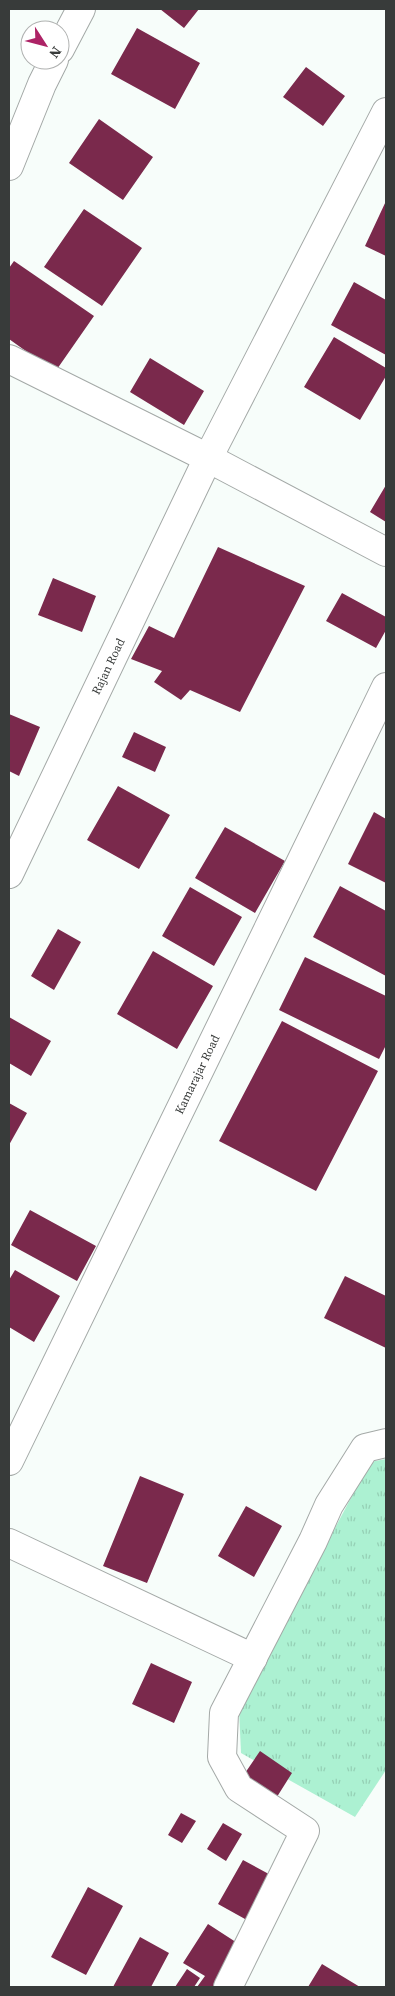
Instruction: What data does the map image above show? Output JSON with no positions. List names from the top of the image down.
{
  "streets": {
    "street": ["Rajan Road", "Kamarajar Road"]
  },
  "north": "bottom right"
}
